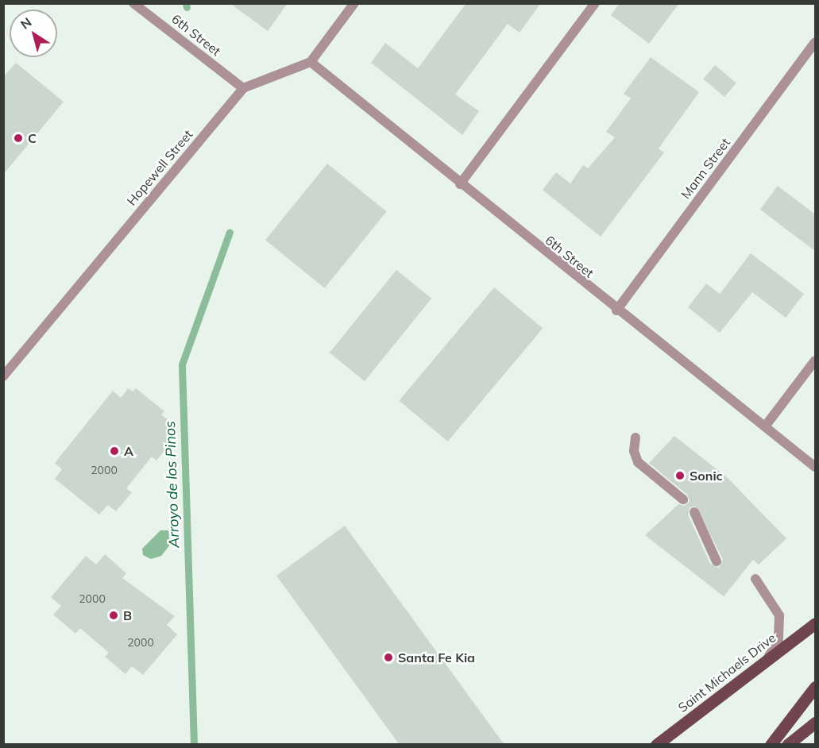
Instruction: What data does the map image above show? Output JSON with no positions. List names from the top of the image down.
{
  "streets": {
    "main road": ["Saint Michaels Drive"],
    "street": ["6th Street", "Hopewell Street", "Mann Street"]
  },
  "crossings": [
    ["6th Street", "Hopewell Street"],
    ["6th Street", "Mann Street"]
  ],
  "water": ["Arroyo de los Pinos"],
  "places": [
    "C",
    "A",
    "Sonic",
    "B",
    "Santa Fe Kia"
  ],
  "house_numbers": ["2000", "2000", "2000"],
  "north": "top left"
}
